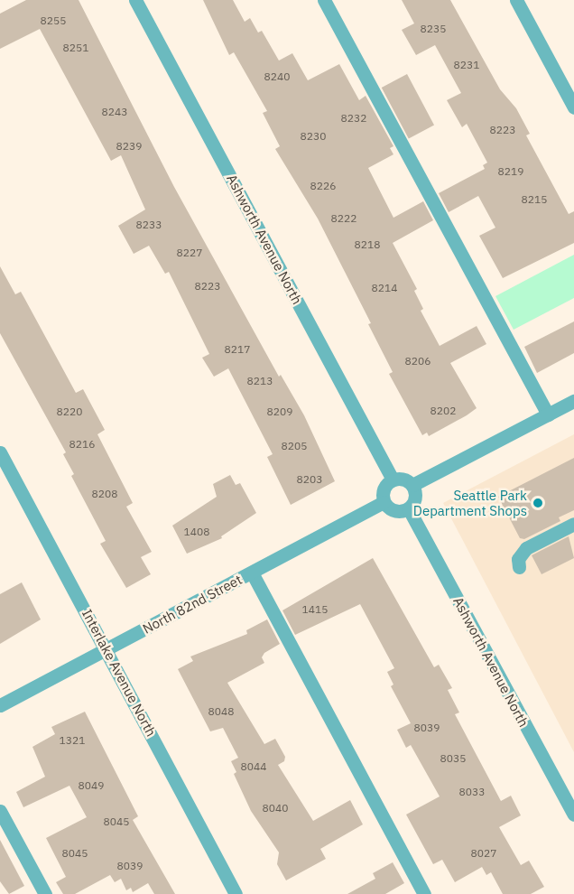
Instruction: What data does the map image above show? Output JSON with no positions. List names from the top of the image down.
{
  "streets": {
    "street": ["Ashworth Avenue North", "North 82nd Street", "Interlake Avenue North"]
  },
  "crossings": [
    ["Ashworth Avenue North", "North 82nd Street"],
    ["North 82nd Street", "Interlake Avenue North"]
  ],
  "places": ["Seattle Park Department Shops"],
  "house_numbers": [
    "8255",
    "8235",
    "8251",
    "8231",
    "8240",
    "8243",
    "8232",
    "8223",
    "8230",
    "8239",
    "8219",
    "8226",
    "8215",
    "8222",
    "8233",
    "8218",
    "8227",
    "8223",
    "8214",
    "8217",
    "8206",
    "8213",
    "8202",
    "8220",
    "8209",
    "8216",
    "8205",
    "8203",
    "8208",
    "1408",
    "1415",
    "8048",
    "8039",
    "1321",
    "8035",
    "8044",
    "8049",
    "8033",
    "8040",
    "8045",
    "8045",
    "8027",
    "8039"
  ]
}
